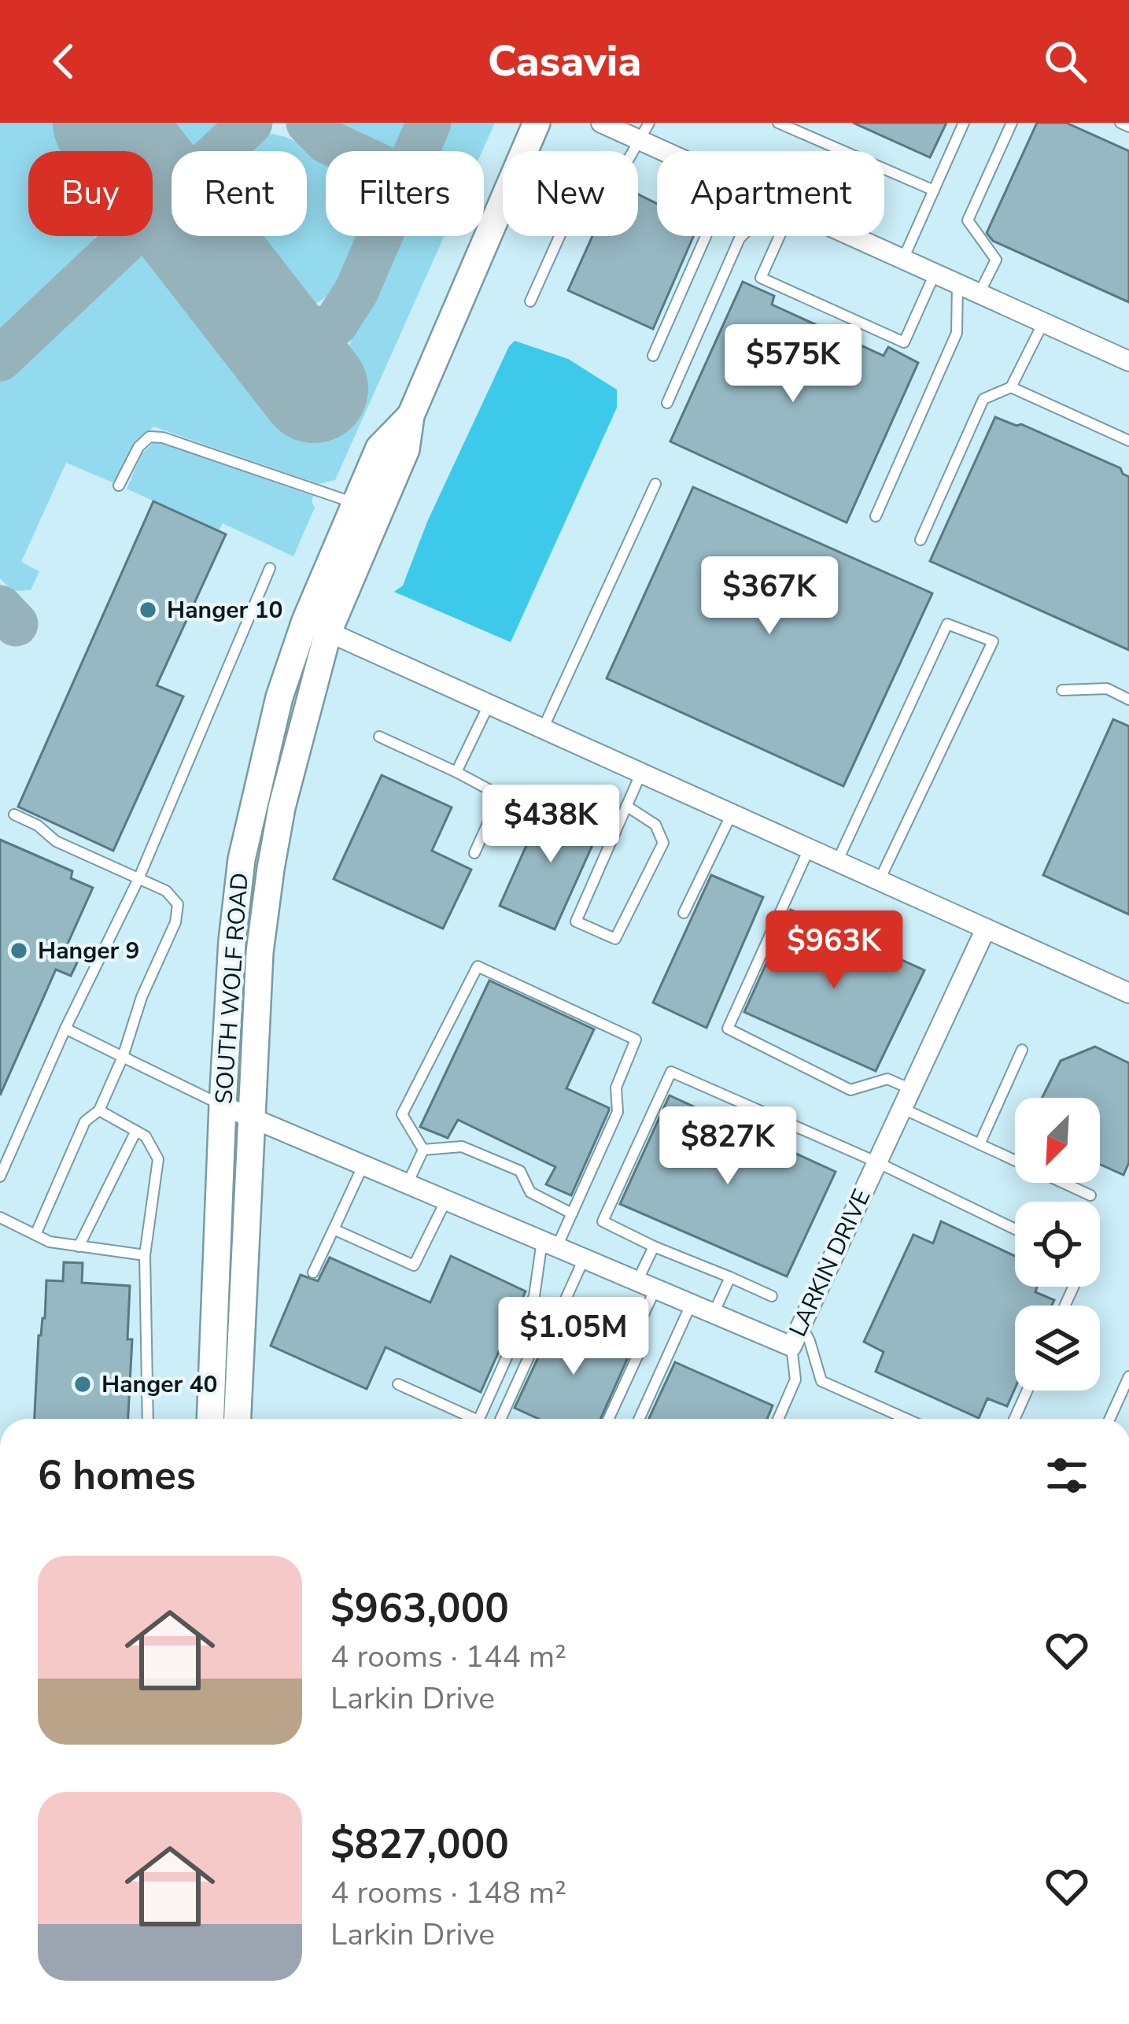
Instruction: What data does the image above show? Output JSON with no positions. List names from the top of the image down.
{
  "streets": {
    "main road": ["SOUTH WOLF ROAD"],
    "street": ["LARKIN DRIVE"]
  },
  "crossings": [
    ["SOUTH WOLF ROAD", "LARKIN DRIVE"]
  ],
  "places": ["Hanger 10", "Hanger 9", "Hanger 40"],
  "north": "bottom left",
  "page": {
    "header": "Casavia",
    "chip": [
      "Buy",
      "Rent",
      "Filters",
      "New",
      "Apartment"
    ],
    "price": [
      "$575K",
      "$367K",
      "$438K",
      "$963K",
      "$827K",
      "$1.05M"
    ],
    "heading": "6 homes",
    "list": [
      {
        "name": "$963,000",
        "note": "4 rooms · 144 m² · Larkin Drive"
      },
      {
        "name": "$827,000",
        "note": "4 rooms · 148 m² · Larkin Drive"
      }
    ]
  }
}
